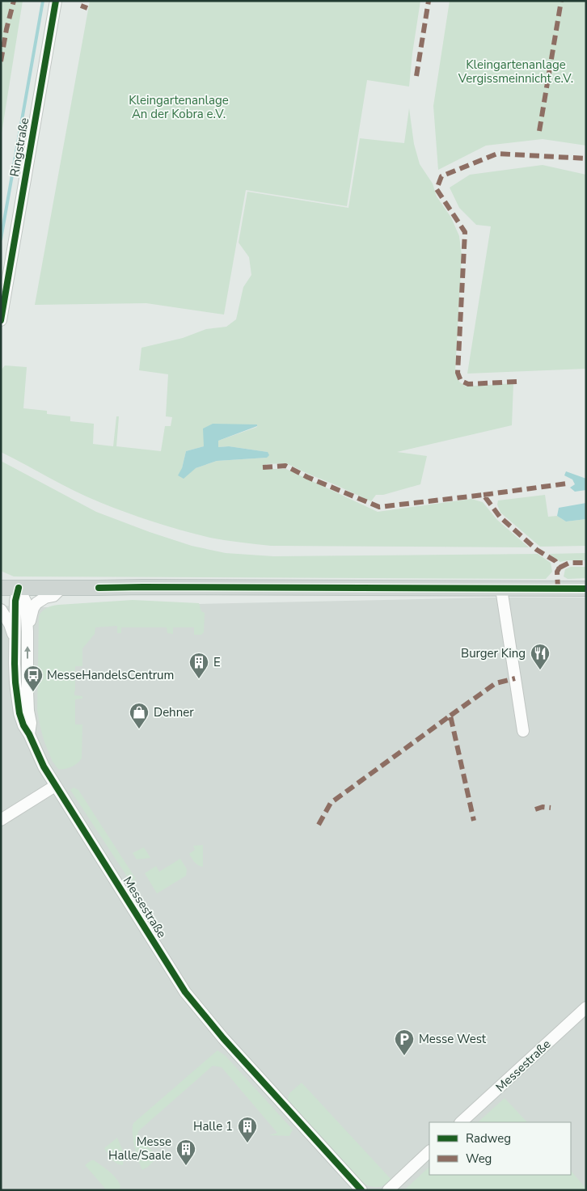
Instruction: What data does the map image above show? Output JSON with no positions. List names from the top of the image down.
{
  "streets": {
    "street": ["Ringstraße", "Messestraße"]
  },
  "parks": ["Kleingartenanlage Vergissmeinnicht e.V.", "Kleingartenanlage An der Kobra e.V."],
  "places": {
    "restaurant": ["Burger King"],
    "building": ["E", "Halle 1", "Messe Halle/Saale"],
    "bus stop": ["MesseHandelsCentrum"],
    "shop": ["Dehner"],
    "parking": ["Messe West"]
  },
  "legend": ["Radweg", "Weg"]
}
